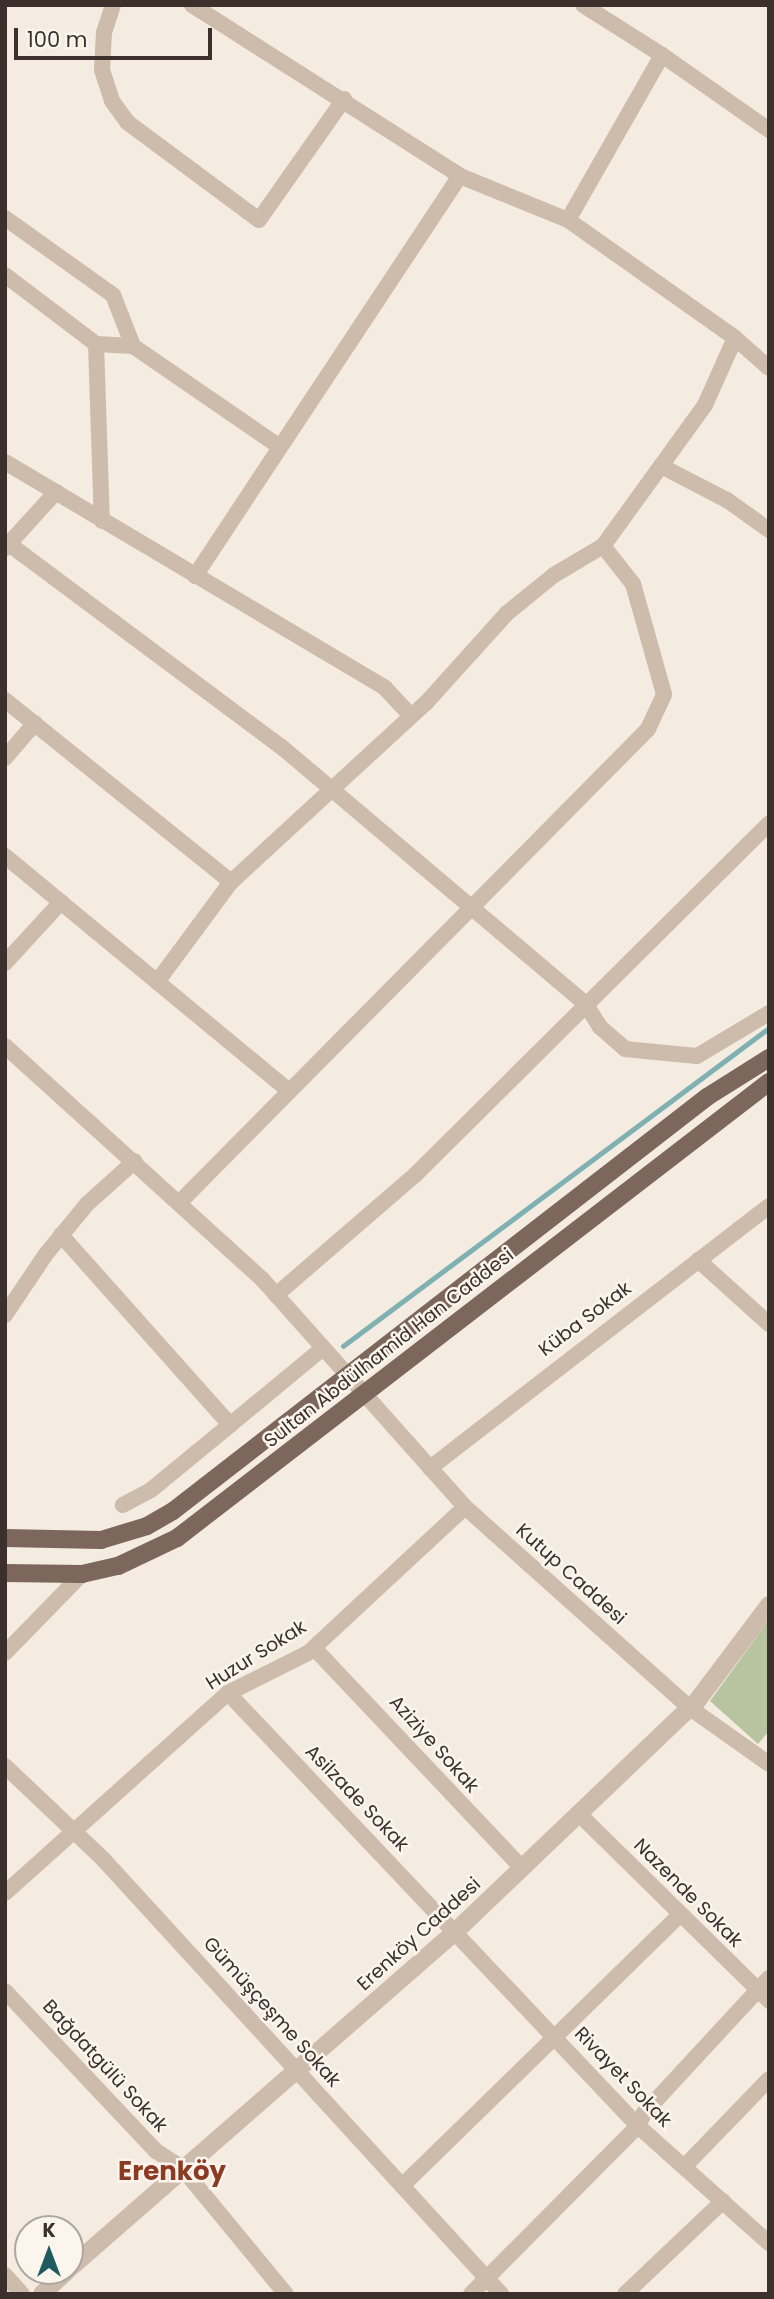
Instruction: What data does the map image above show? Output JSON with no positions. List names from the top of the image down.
{
  "streets": {
    "main road": ["Sultan Abdülhamid Han Caddesi"],
    "street": [
      "Küba Sokak",
      "Kutup Caddesi",
      "Huzur Sokak",
      "Aziziye Sokak",
      "Asilzade Sokak",
      "Nazende Sokak",
      "Erenköy Caddesi",
      "Gümüşçeşme Sokak",
      "Bağdatgülü Sokak",
      "Rivayet Sokak"
    ]
  },
  "crossings": [
    ["Küba Sokak", "Kutup Caddesi"],
    ["Sultan Abdülhamid Han Caddesi", "Kutup Caddesi"],
    ["Kutup Caddesi", "Huzur Sokak"],
    ["Kutup Caddesi", "Erenköy Caddesi"],
    ["Huzur Sokak", "Aziziye Sokak"],
    ["Huzur Sokak", "Asilzade Sokak"],
    ["Huzur Sokak", "Gümüşçeşme Sokak"],
    ["Aziziye Sokak", "Erenköy Caddesi"],
    ["Asilzade Sokak", "Erenköy Caddesi"],
    ["Asilzade Sokak", "Rivayet Sokak"],
    ["Nazende Sokak", "Erenköy Caddesi"],
    ["Erenköy Caddesi", "Gümüşçeşme Sokak"],
    ["Erenköy Caddesi", "Bağdatgülü Sokak"],
    ["Erenköy Caddesi", "Rivayet Sokak"]
  ],
  "districts": ["Erenköy"],
  "scale_bar": "100 m",
  "north": "top"
}
